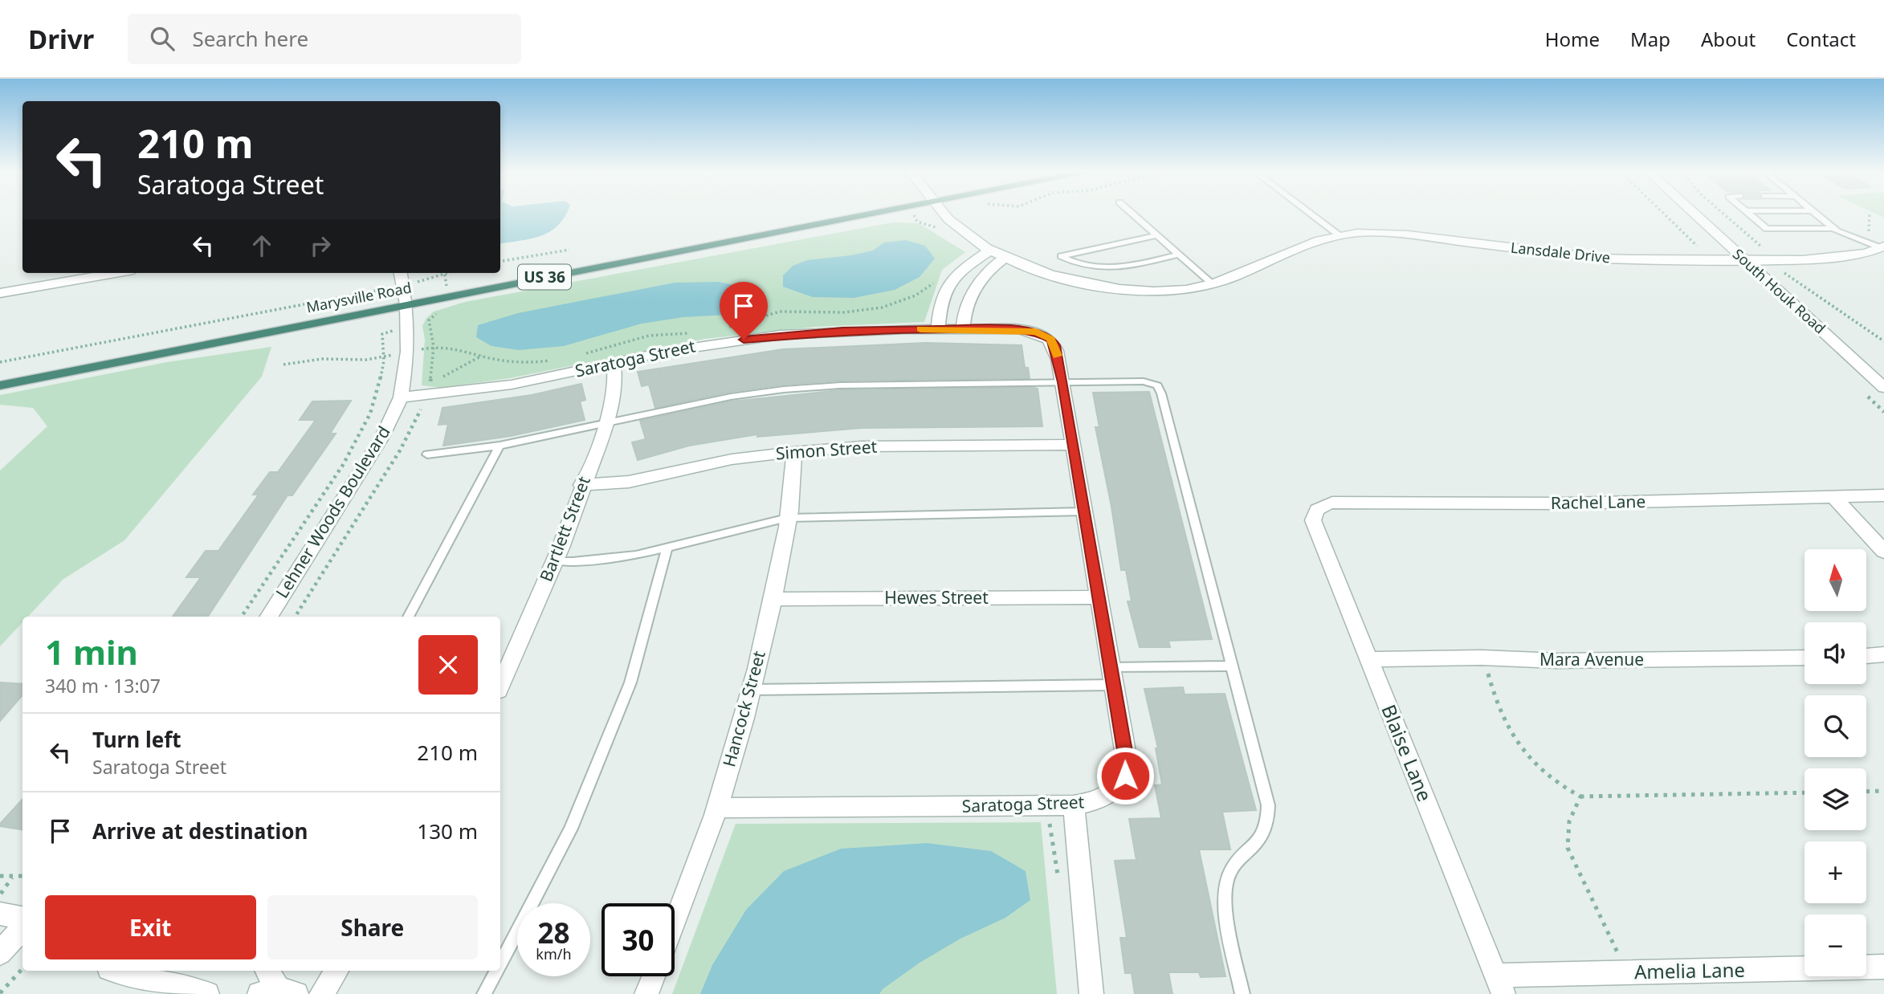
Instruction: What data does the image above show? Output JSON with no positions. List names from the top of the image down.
{
  "streets": {
    "highway": ["US 36", "Marysville Road"],
    "street": [
      "Lansdale Drive",
      "South Houk Road",
      "Saratoga Street",
      "Simon Street",
      "Rachel Lane",
      "Lehner Woods Boulevard",
      "Bartlett Street",
      "Hewes Street",
      "Mara Avenue",
      "Hancock Street",
      "Blaise Lane",
      "Amelia Lane"
    ]
  },
  "crossings": [
    ["Lansdale Drive", "South Houk Road"],
    ["Marysville Road", "Lehner Woods Boulevard"],
    ["Saratoga Street", "Simon Street"],
    ["Saratoga Street", "Lehner Woods Boulevard"],
    ["Saratoga Street", "Bartlett Street"],
    ["Saratoga Street", "Hewes Street"],
    ["Saratoga Street", "Hancock Street"],
    ["Simon Street", "Bartlett Street"],
    ["Simon Street", "Hancock Street"],
    ["Rachel Lane", "Blaise Lane"],
    ["Hewes Street", "Hancock Street"],
    ["Mara Avenue", "Blaise Lane"],
    ["Blaise Lane", "Amelia Lane"]
  ],
  "north": "top",
  "page": {
    "header": "Drivr",
    "search": "Search here",
    "nav": [
      "Home",
      "Map",
      "About",
      "Contact"
    ],
    "turn": ["210 m", "Saratoga Street"],
    "map_buttons": ["+", "−"],
    "heading": ["1 min", "340 m · 13:07"],
    "list": [
      {
        "name": "Turn left",
        "note": "Saratoga Street",
        "value": "210 m"
      },
      {
        "name": "Arrive at destination",
        "value": "130 m"
      }
    ],
    "buttons": ["Exit", "Share"],
    "speed": "28 km/h",
    "limit": "30"
  }
}
